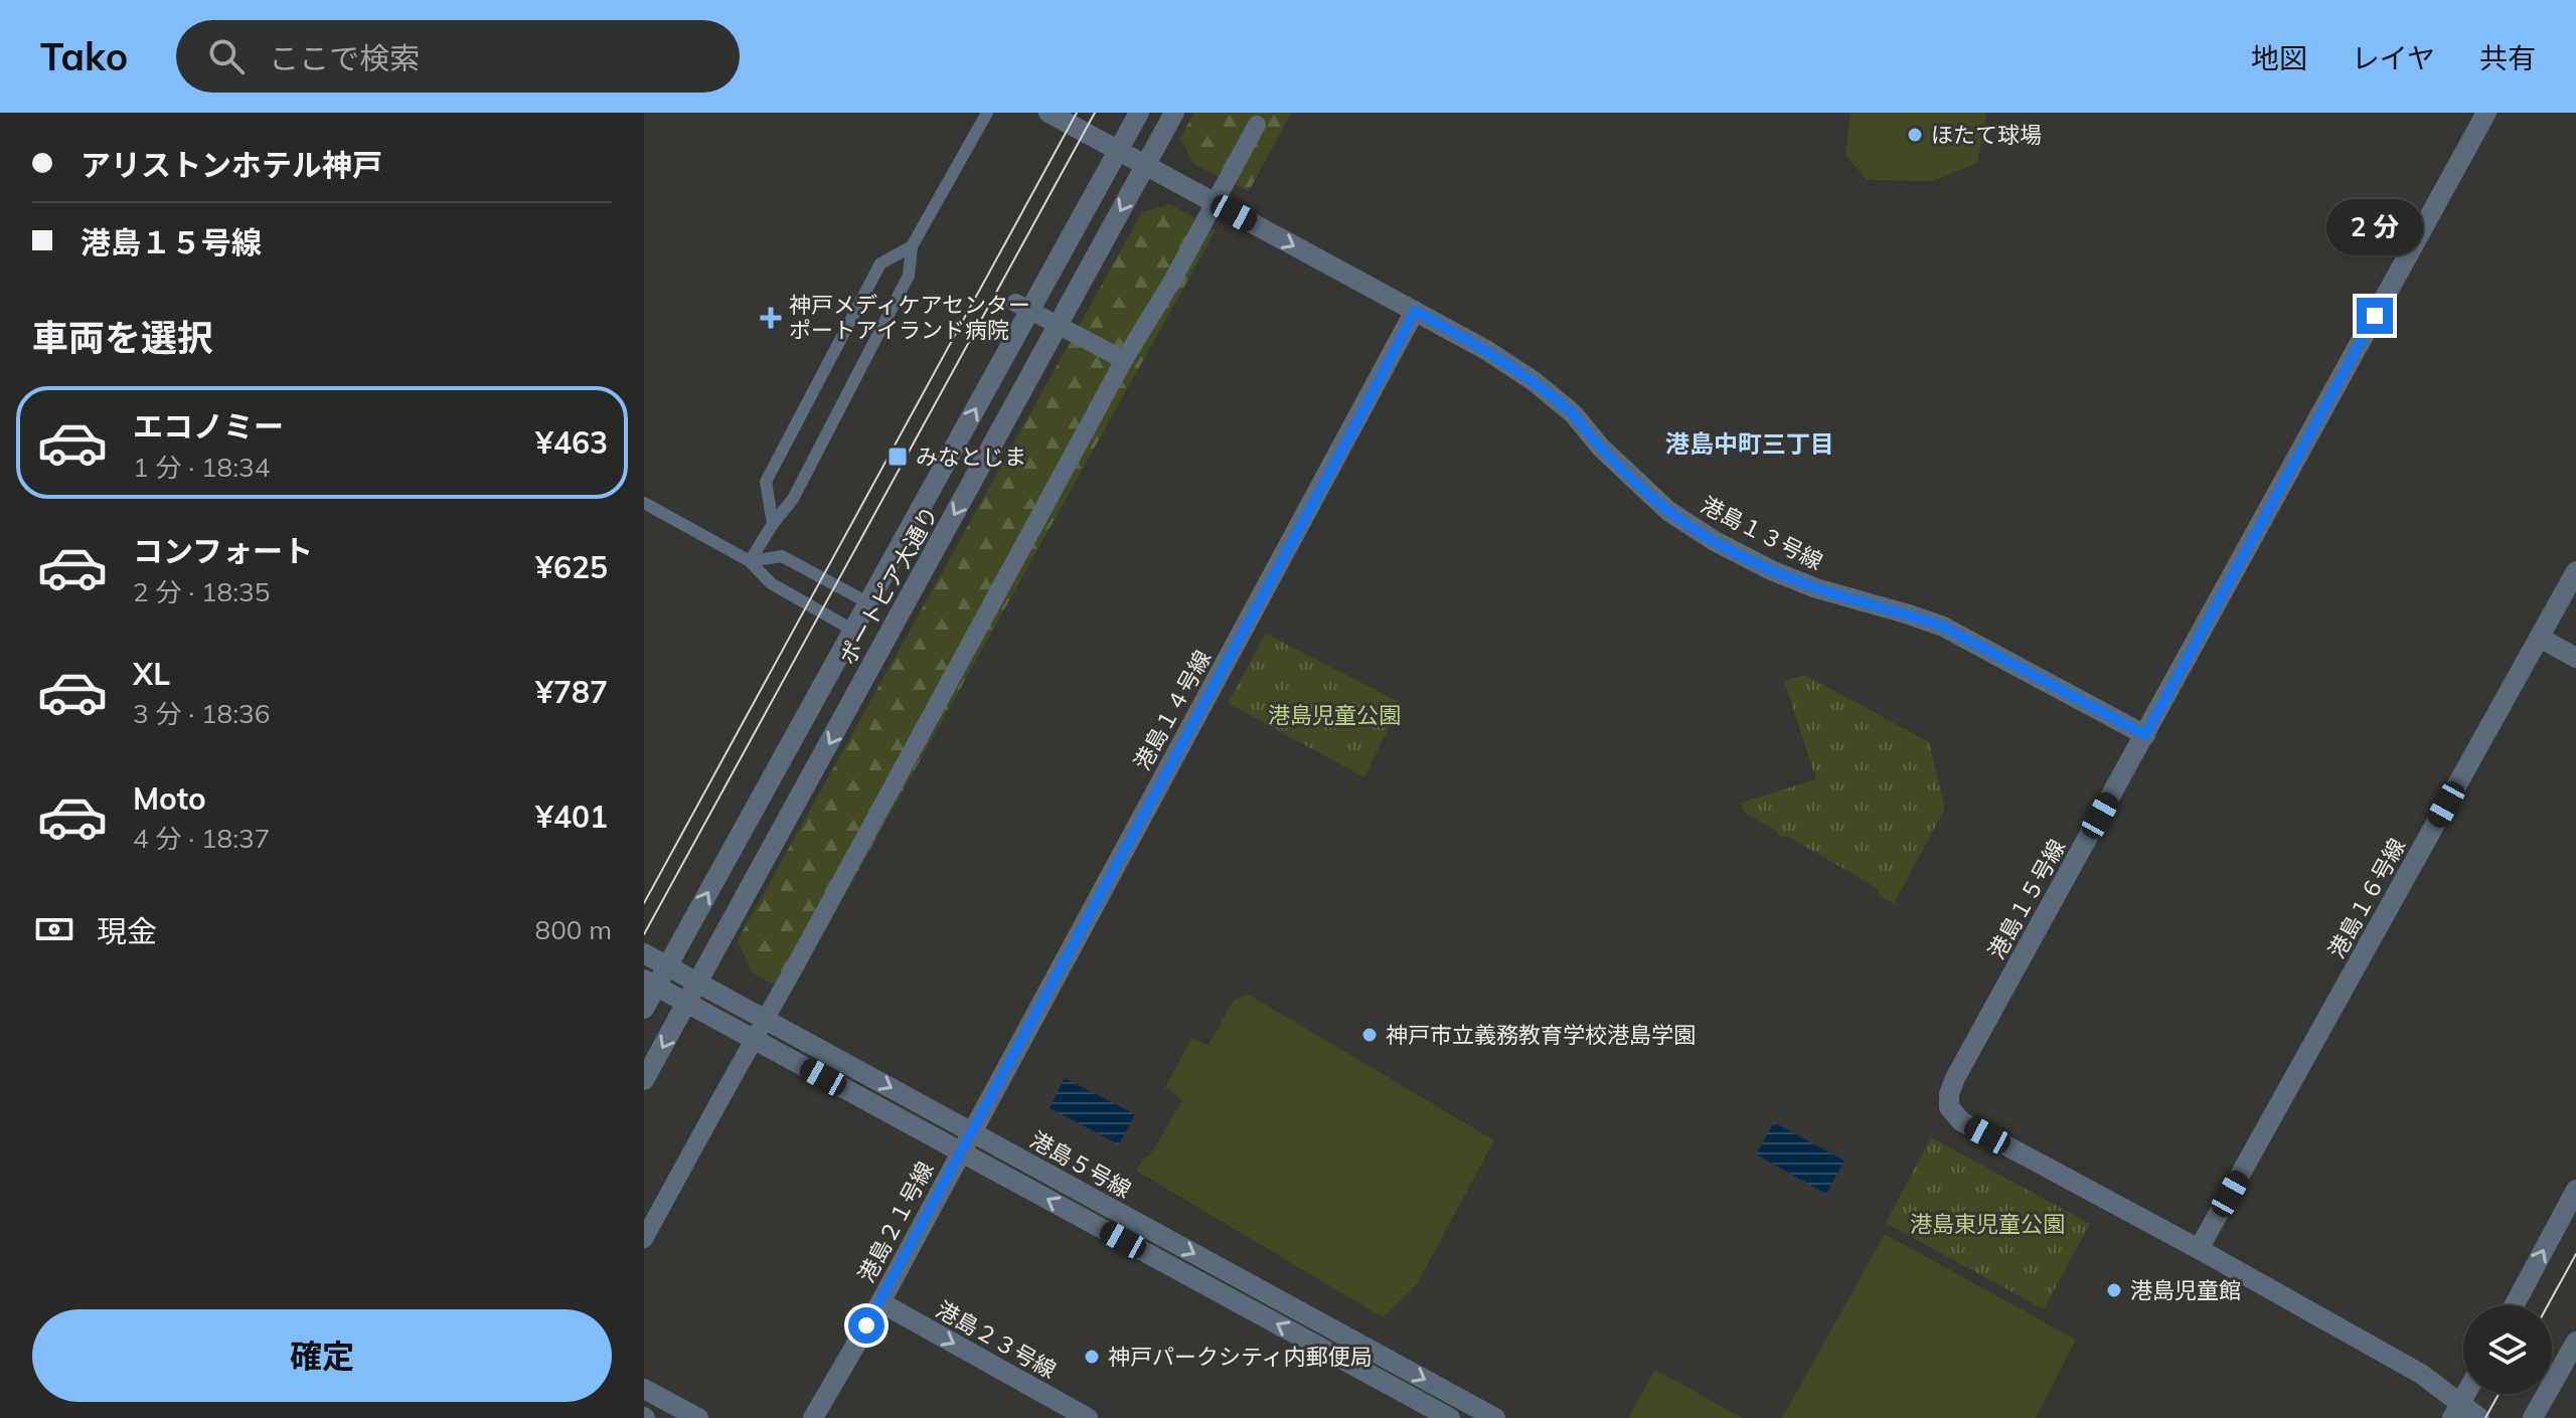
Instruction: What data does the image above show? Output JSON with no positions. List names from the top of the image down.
{
  "streets": {
    "street": [
      "港島１３号線",
      "ポートピア大通り",
      "港島１４号線",
      "港島１６号線",
      "港島１５号線",
      "港島５号線",
      "港島２１号線",
      "港島２３号線"
    ]
  },
  "crossings": [
    ["港島１３号線", "ポートピア大通り"],
    ["港島１３号線", "港島１４号線"],
    ["港島１３号線", "港島１５号線"],
    ["ポートピア大通り", "港島５号線"],
    ["港島１４号線", "港島５号線"],
    ["港島１４号線", "港島２１号線"],
    ["港島１６号線", "港島１５号線"],
    ["港島５号線", "港島２１号線"],
    ["港島２１号線", "港島２３号線"]
  ],
  "one_way": ["港島２３号線"],
  "districts": ["港島中町三丁目"],
  "parks": ["港島児童公園", "港島東児童公園"],
  "places": {
    "other": [
      "ほたて球場",
      "神戸市立義務教育学校港島学園",
      "港島児童館",
      "神戸パークシティ内郵便局"
    ],
    "health": ["神戸メディケアセンター ポートアイランド病院"],
    "transit": ["みなとじま"]
  },
  "page": {
    "header": "Tako",
    "search": "ここで検索",
    "nav": ["地図", "レイヤ", "共有"],
    "banner": ["アリストンホテル神戸", "港島１５号線"],
    "bubble": "2 分",
    "heading": "車両を選択",
    "list": [
      {
        "name": "エコノミー",
        "note": "1 分 · 18:34",
        "value": "¥463"
      },
      {
        "name": "コンフォート",
        "note": "2 分 · 18:35",
        "value": "¥625"
      },
      {
        "name": "XL",
        "note": "3 分 · 18:36",
        "value": "¥787"
      },
      {
        "name": "Moto",
        "note": "4 分 · 18:37",
        "value": "¥401"
      }
    ],
    "pay": ["現金", "800 m"],
    "buttons": "確定"
  }
}
